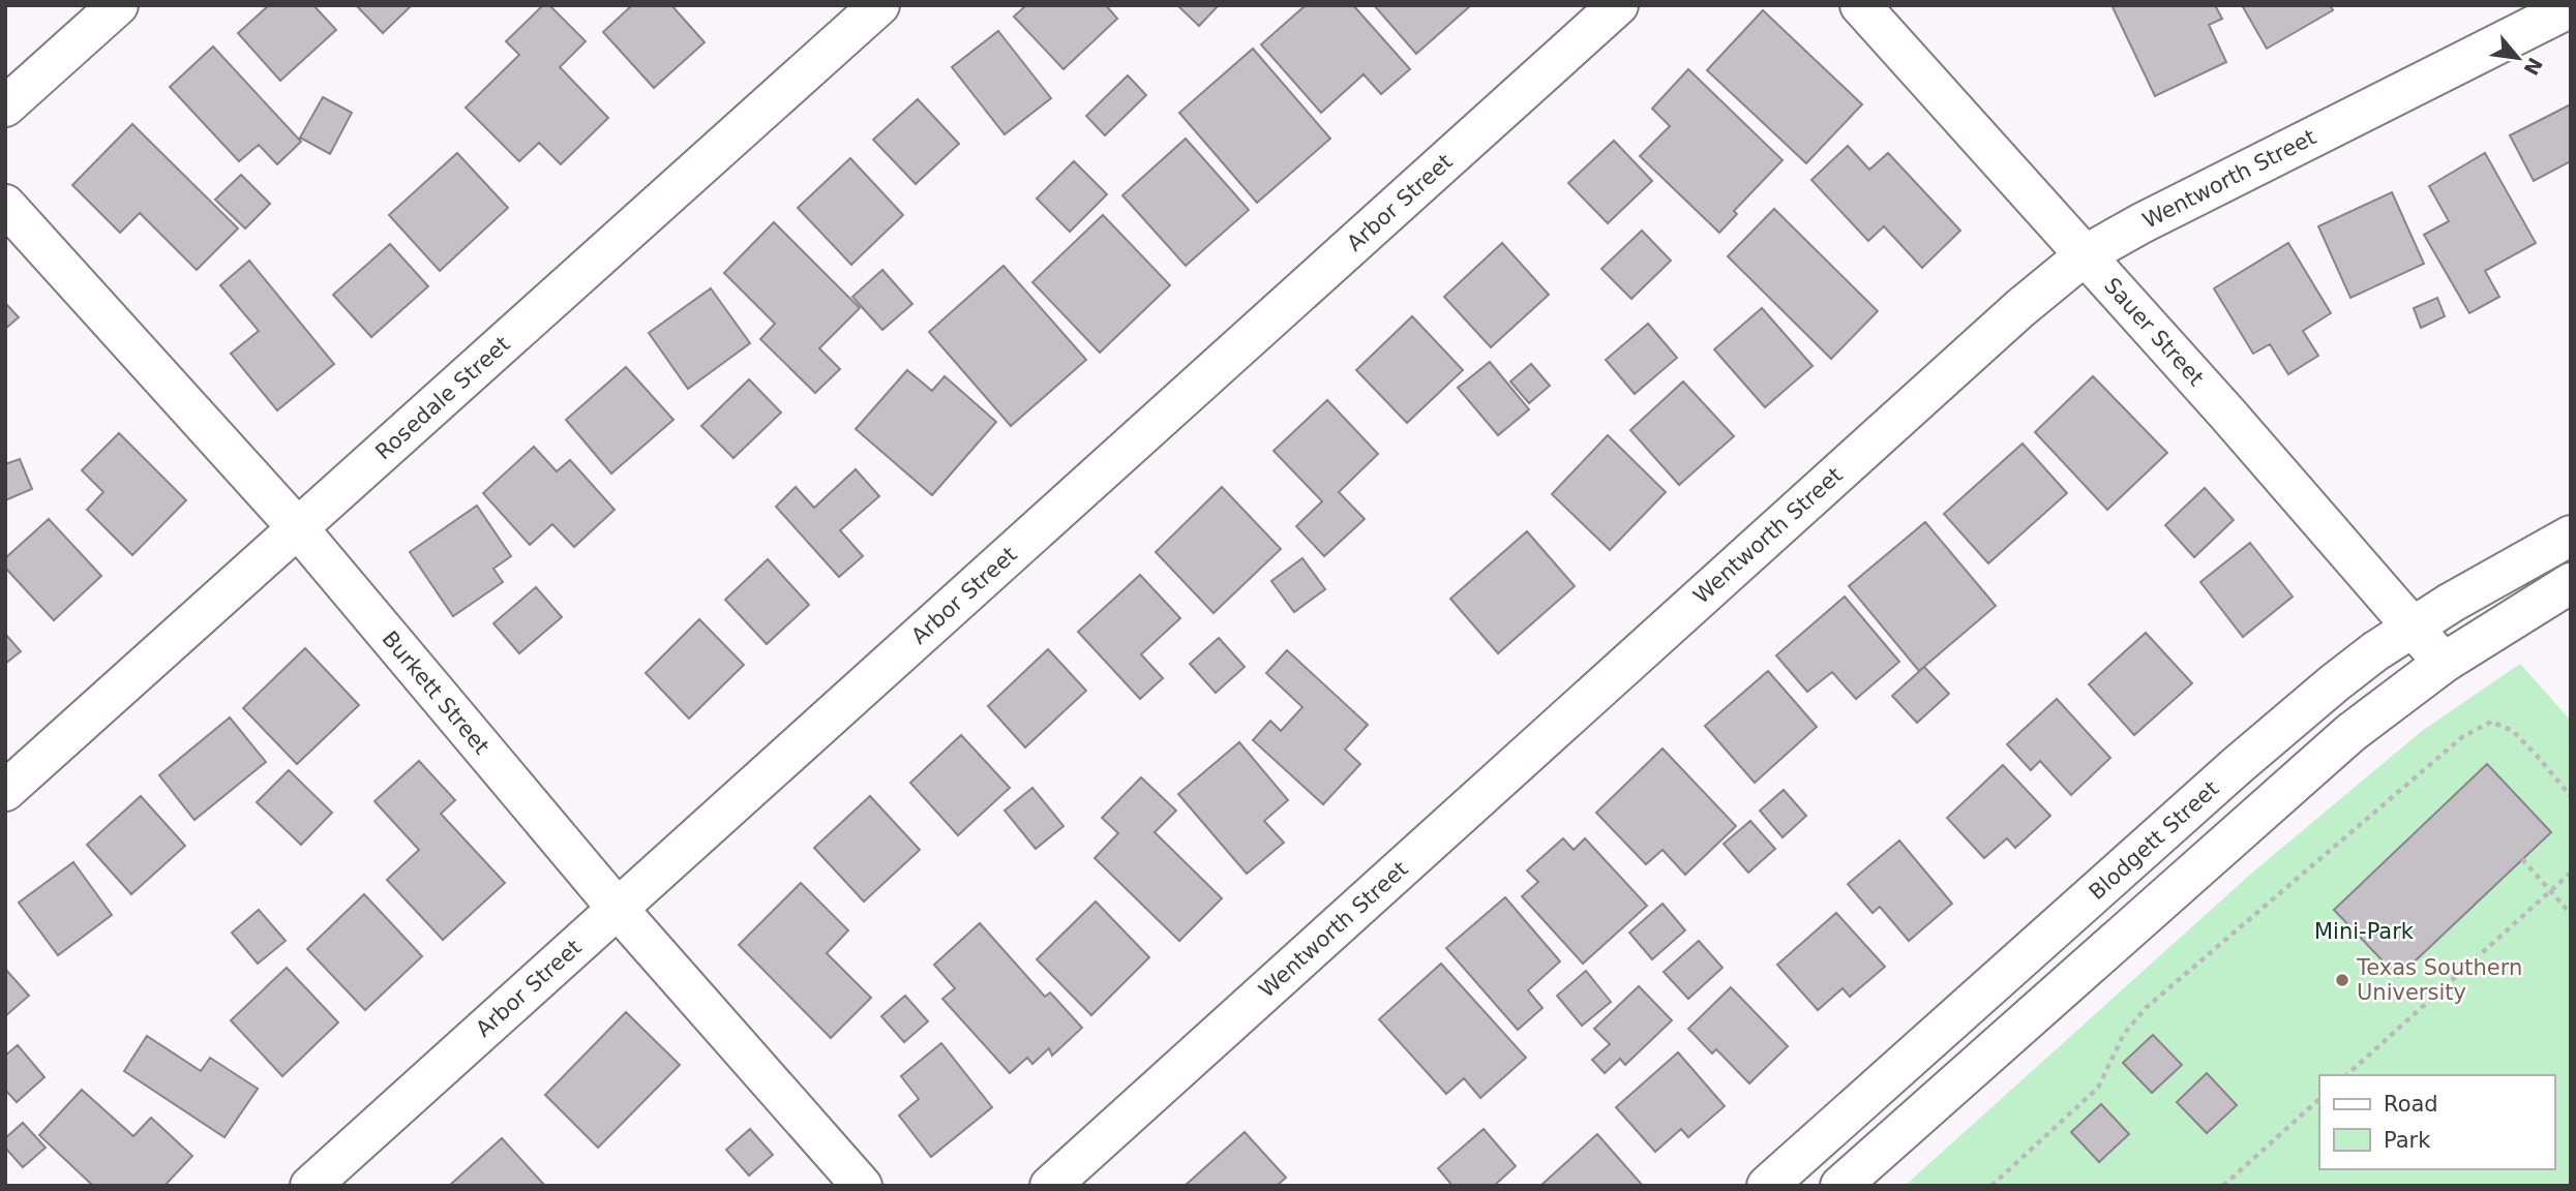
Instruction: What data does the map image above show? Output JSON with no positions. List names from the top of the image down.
{
  "streets": {
    "street": [
      "Wentworth Street",
      "Arbor Street",
      "Sauer Street",
      "Rosedale Street",
      "Burkett Street",
      "Blodgett Street"
    ]
  },
  "crossings": [
    ["Wentworth Street", "Sauer Street"],
    ["Arbor Street", "Burkett Street"],
    ["Sauer Street", "Blodgett Street"],
    ["Rosedale Street", "Burkett Street"]
  ],
  "parks": ["Mini-Park"],
  "places": ["Texas Southern University"],
  "legend": ["Road", "Park"],
  "north": "bottom right"
}
